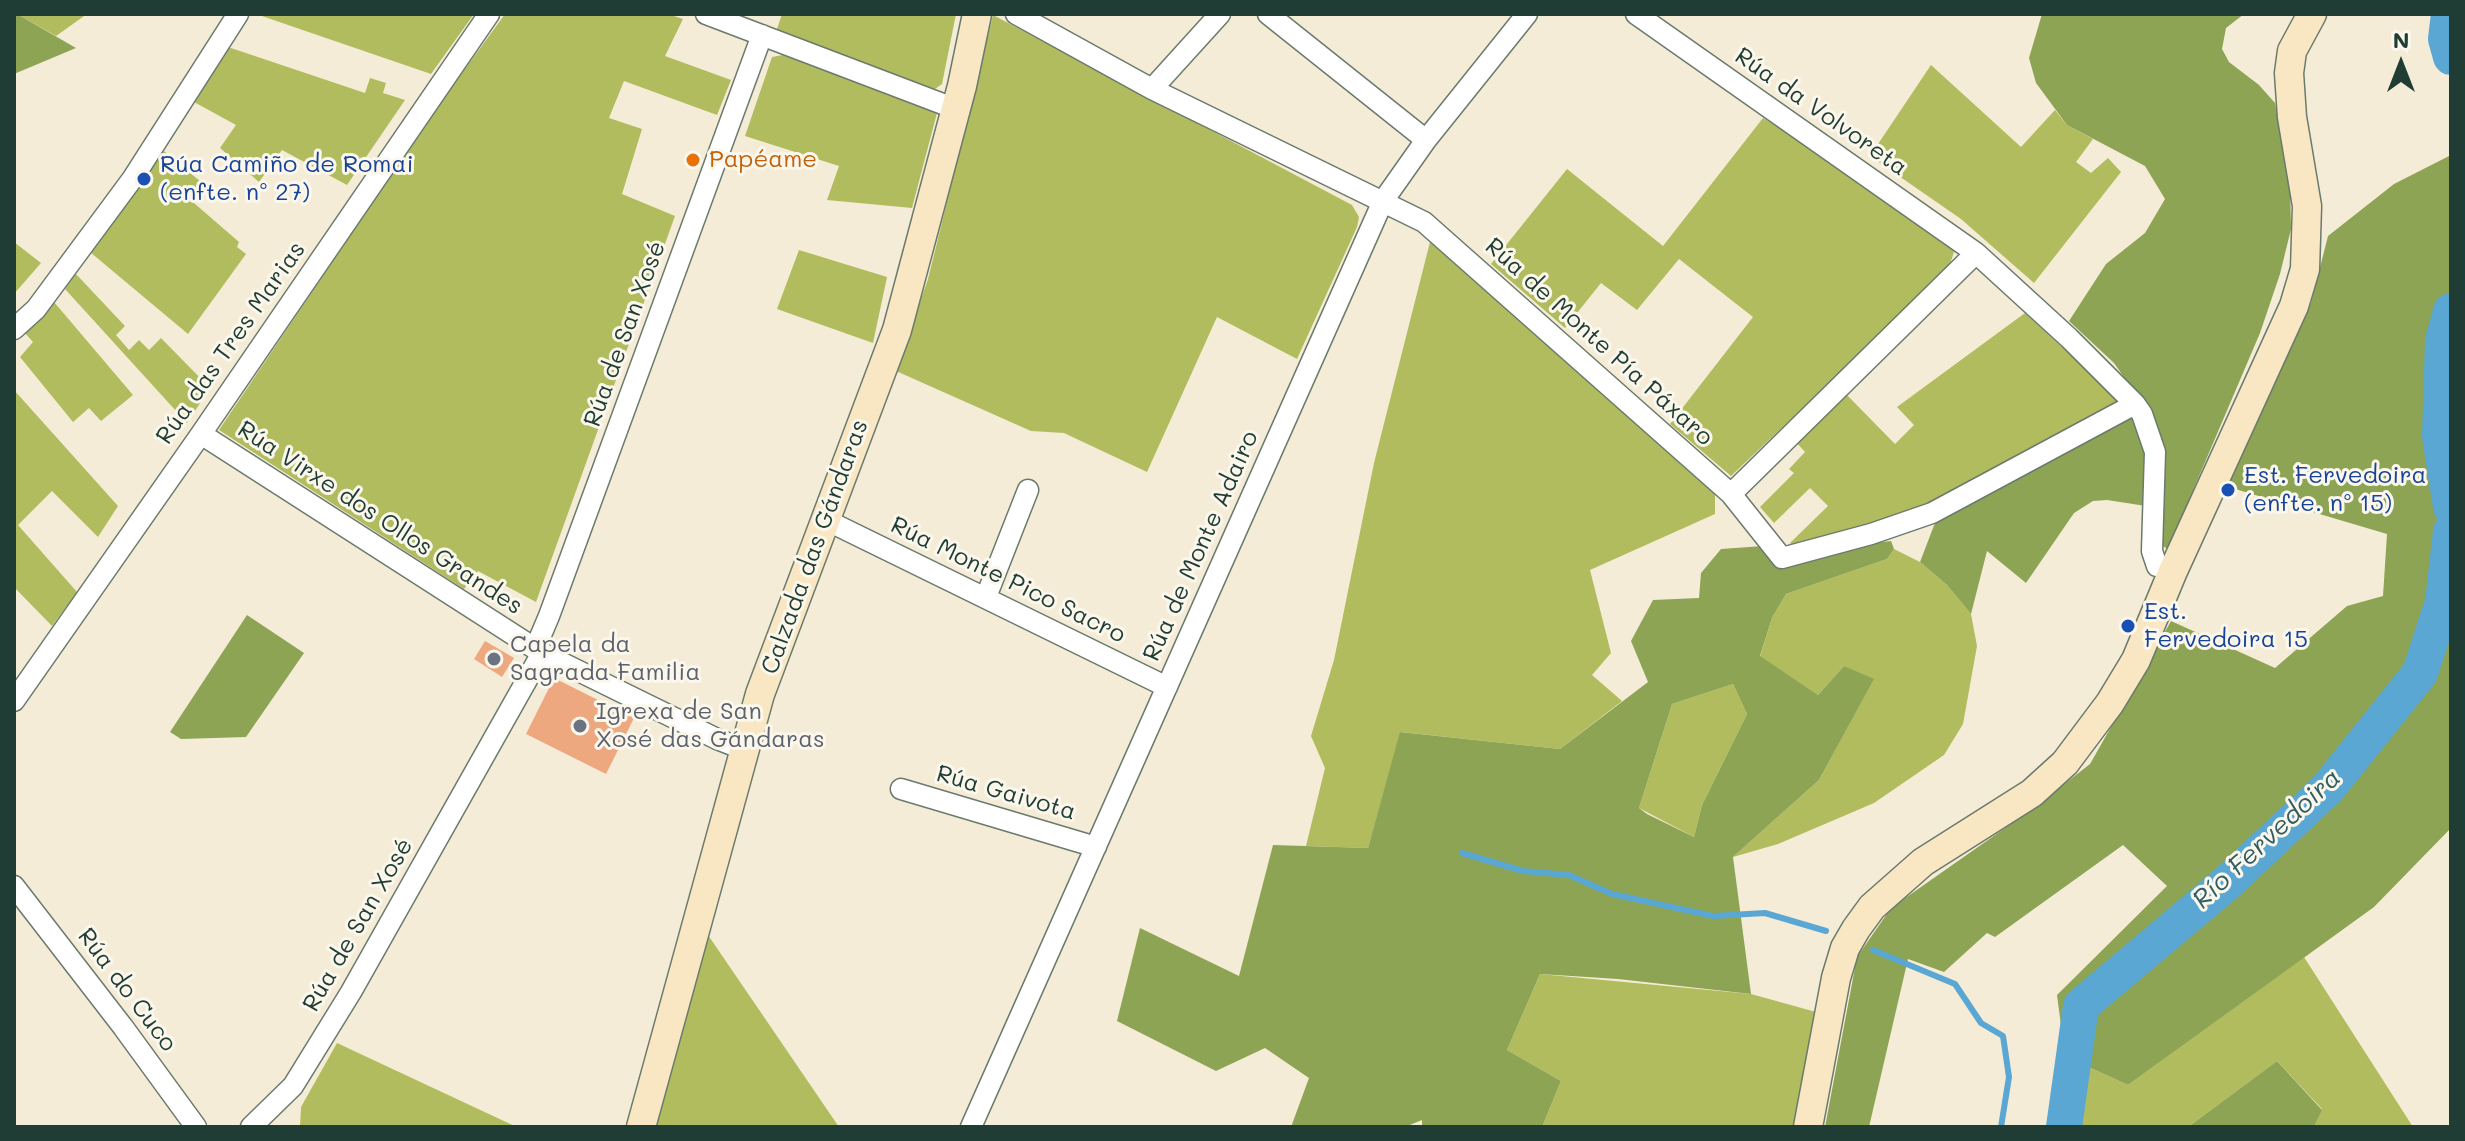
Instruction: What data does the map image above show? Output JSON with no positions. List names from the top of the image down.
{
  "streets": {
    "main road": ["Calzada das Gándaras"],
    "street": [
      "Rúa da Volvoreta",
      "Rúa de San Xosé",
      "Rúa de Monte Pía Páxaro",
      "Rúa das Tres Marias",
      "Rúa Virxe dos Ollos Grandes",
      "Rúa de Monte Adairo",
      "Rúa Monte Pico Sacro",
      "Rúa Gaivota",
      "Rúa do Cuco"
    ]
  },
  "crossings": [
    ["Rúa da Volvoreta", "Rúa de Monte Pía Páxaro"],
    ["Rúa de San Xosé", "Rúa Virxe dos Ollos Grandes"],
    ["Rúa de Monte Pía Páxaro", "Rúa de Monte Adairo"],
    ["Rúa das Tres Marias", "Rúa Virxe dos Ollos Grandes"],
    ["Rúa Virxe dos Ollos Grandes", "Calzada das Gándaras"],
    ["Rúa de Monte Adairo", "Rúa Monte Pico Sacro"],
    ["Rúa de Monte Adairo", "Rúa Gaivota"],
    ["Calzada das Gándaras", "Rúa Monte Pico Sacro"]
  ],
  "water": ["Río Fervedoira"],
  "places": [
    "Papéame",
    "Rúa Camiño de Romai (enfte. nº 27)",
    "Est. Fervedoira (enfte. nº 15)",
    "Est. Fervedoira 15",
    "Capela da Sagrada Familia",
    "Igrexa de San Xosé das Gándaras"
  ],
  "north": "top"
}
